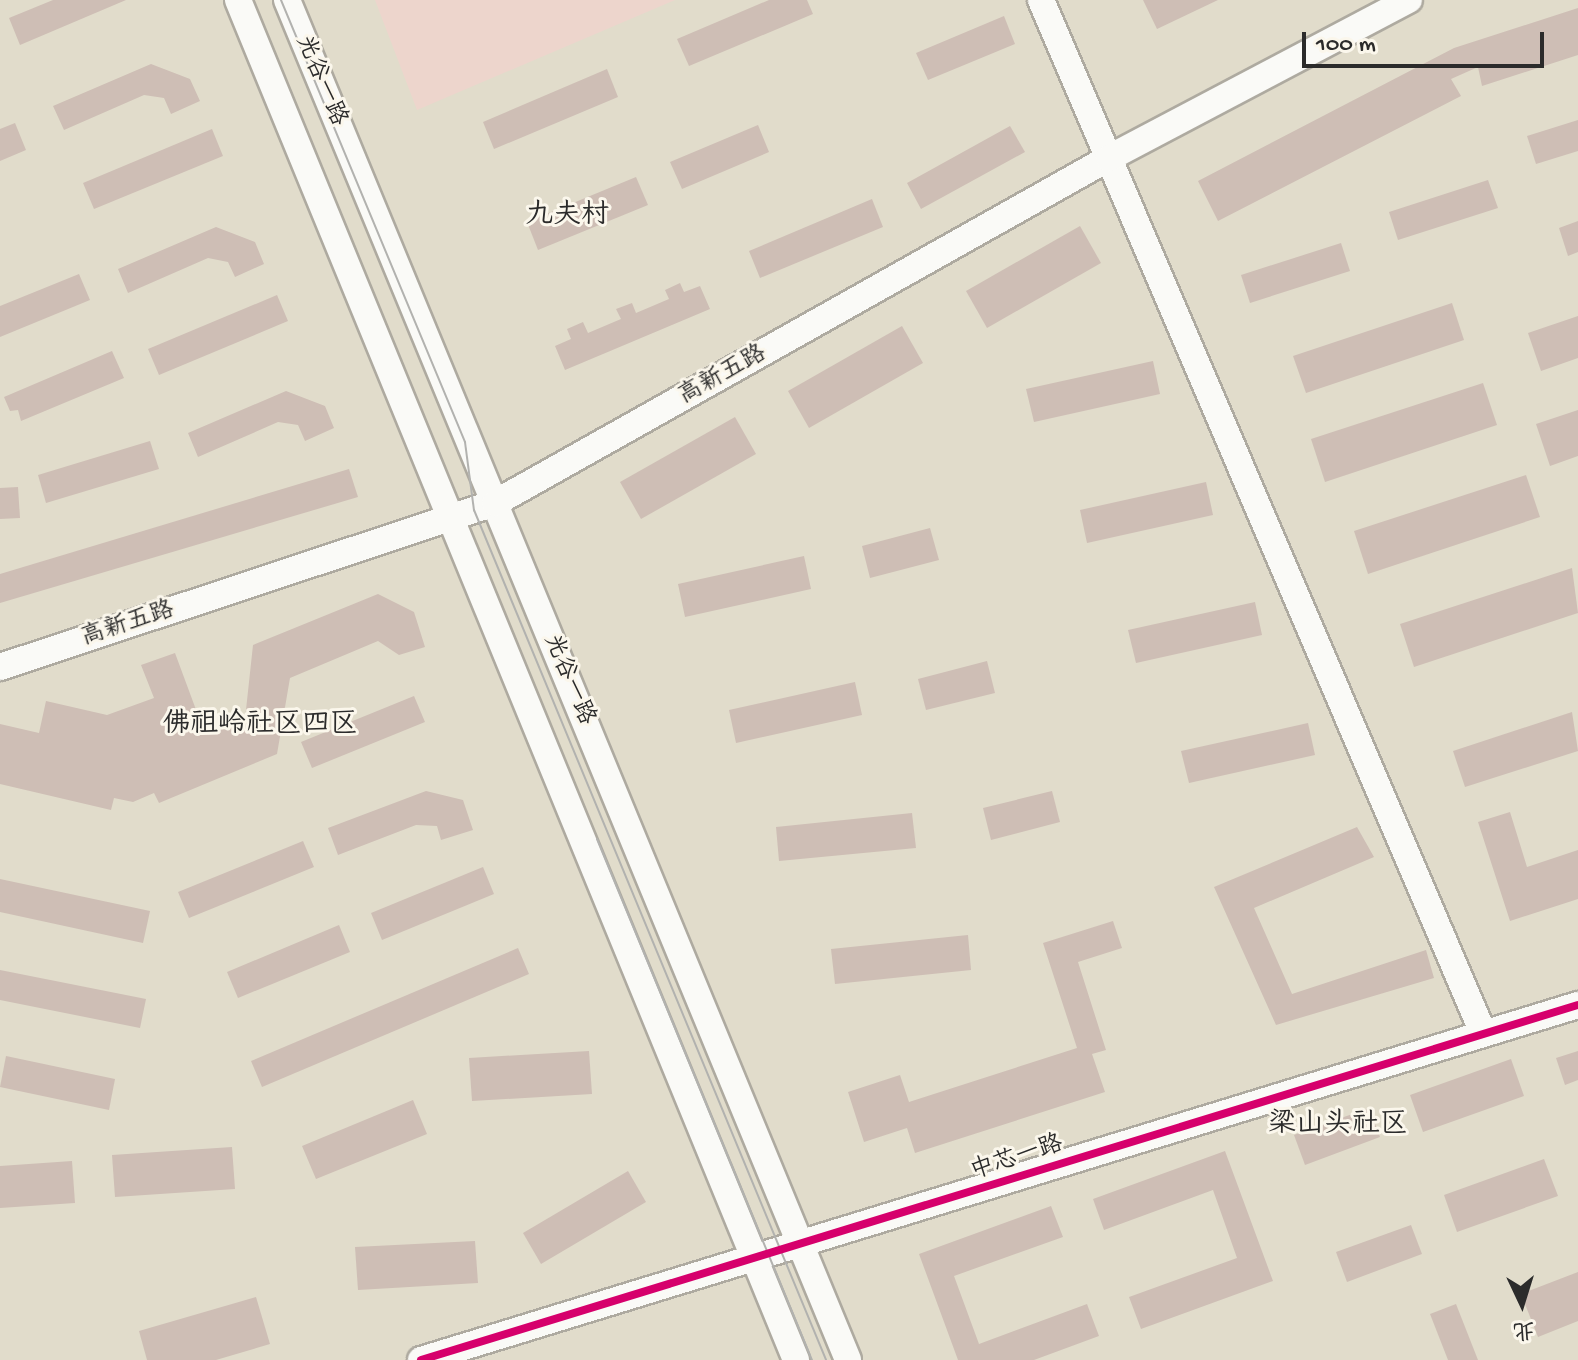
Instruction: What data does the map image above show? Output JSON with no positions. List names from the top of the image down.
{
  "streets": {
    "main road": ["光谷一路", "高新五路", "中芯一路"]
  },
  "crossings": [
    ["光谷一路", "高新五路"],
    ["光谷一路", "中芯一路"]
  ],
  "districts": ["九夫村", "佛祖岭社区四区", "梁山头社区"],
  "scale_bar": "100 m",
  "north": "bottom"
}
